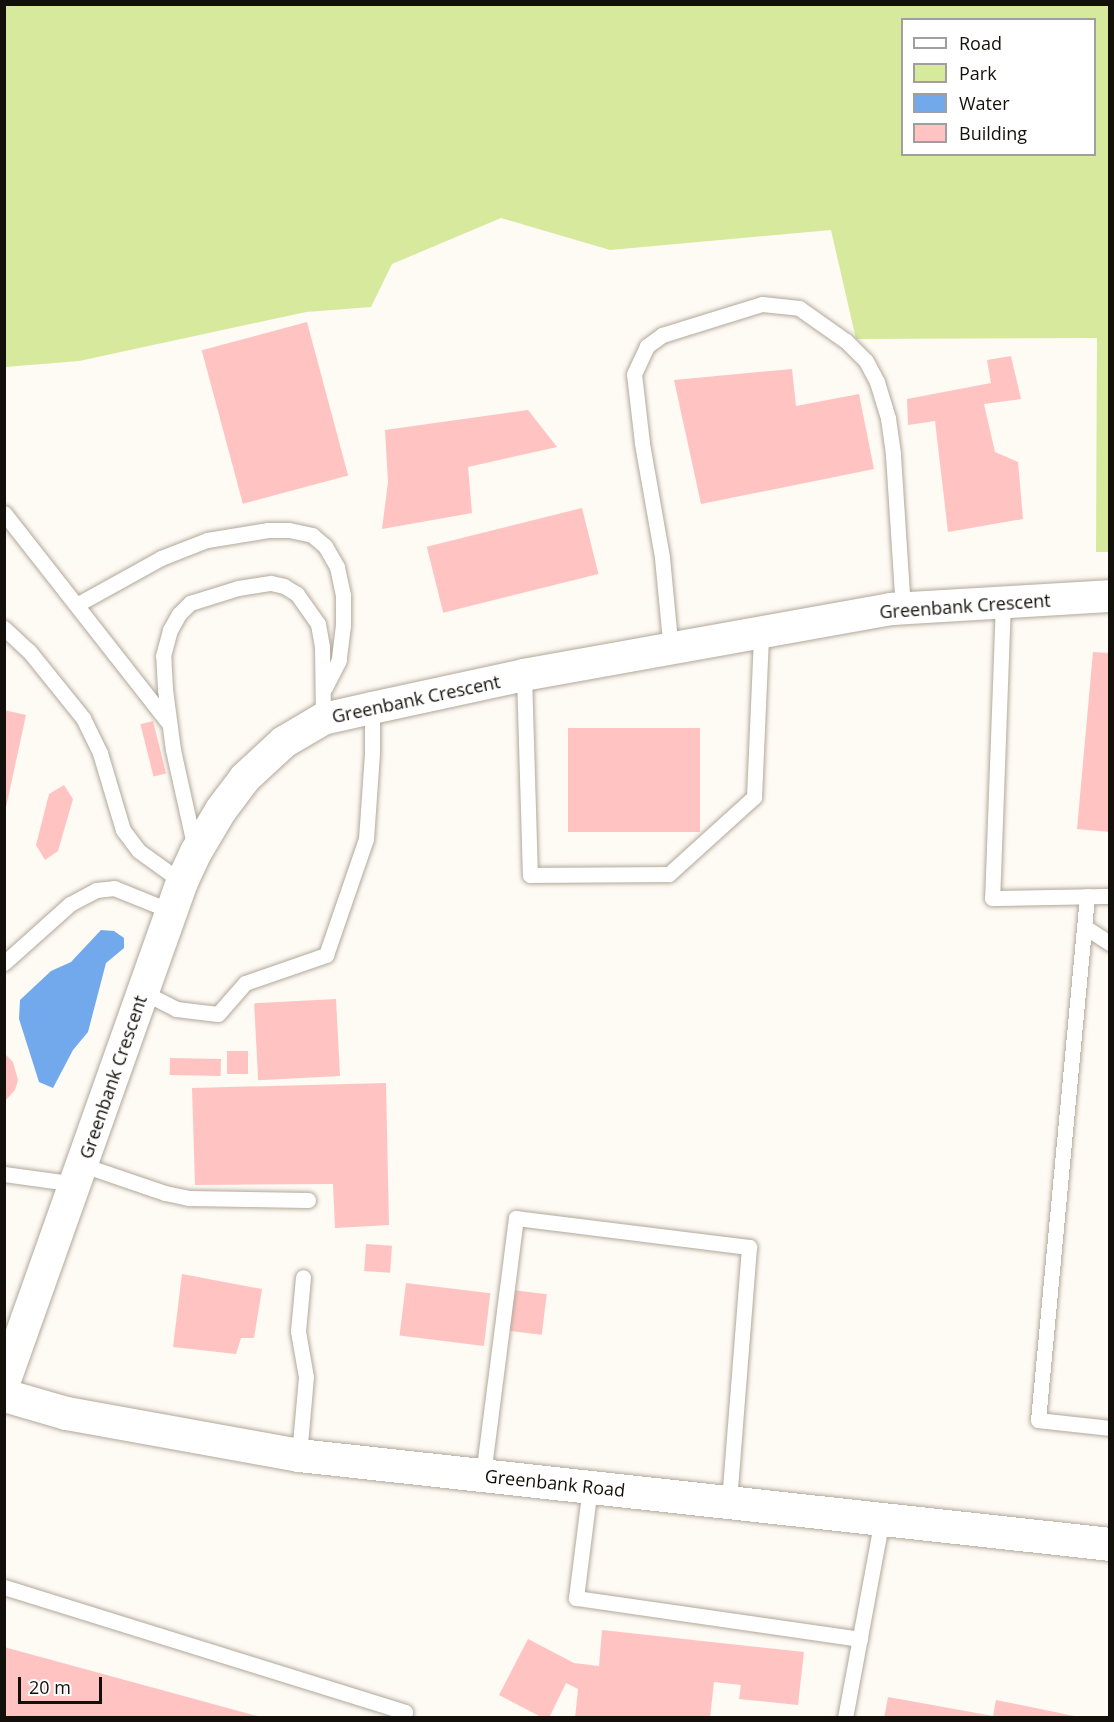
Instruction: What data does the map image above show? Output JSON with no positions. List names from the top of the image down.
{
  "streets": {
    "street": ["Greenbank Crescent", "Greenbank Road"]
  },
  "legend": [
    "Road",
    "Park",
    "Water",
    "Building"
  ],
  "scale_bar": "20 m"
}
